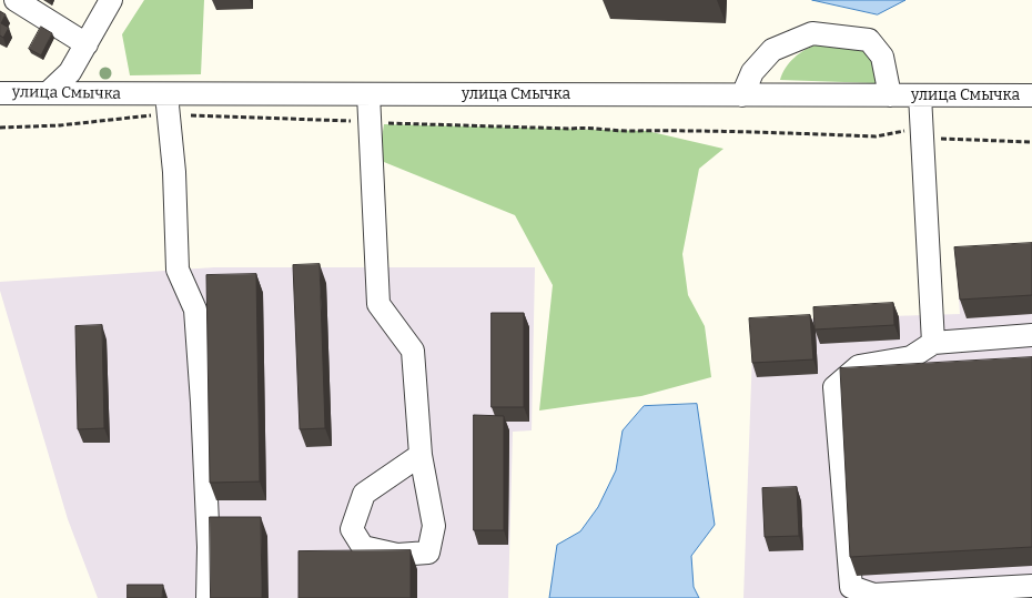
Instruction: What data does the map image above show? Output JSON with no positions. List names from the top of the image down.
{
  "streets": {
    "street": ["улица Смычка"]
  }
}
